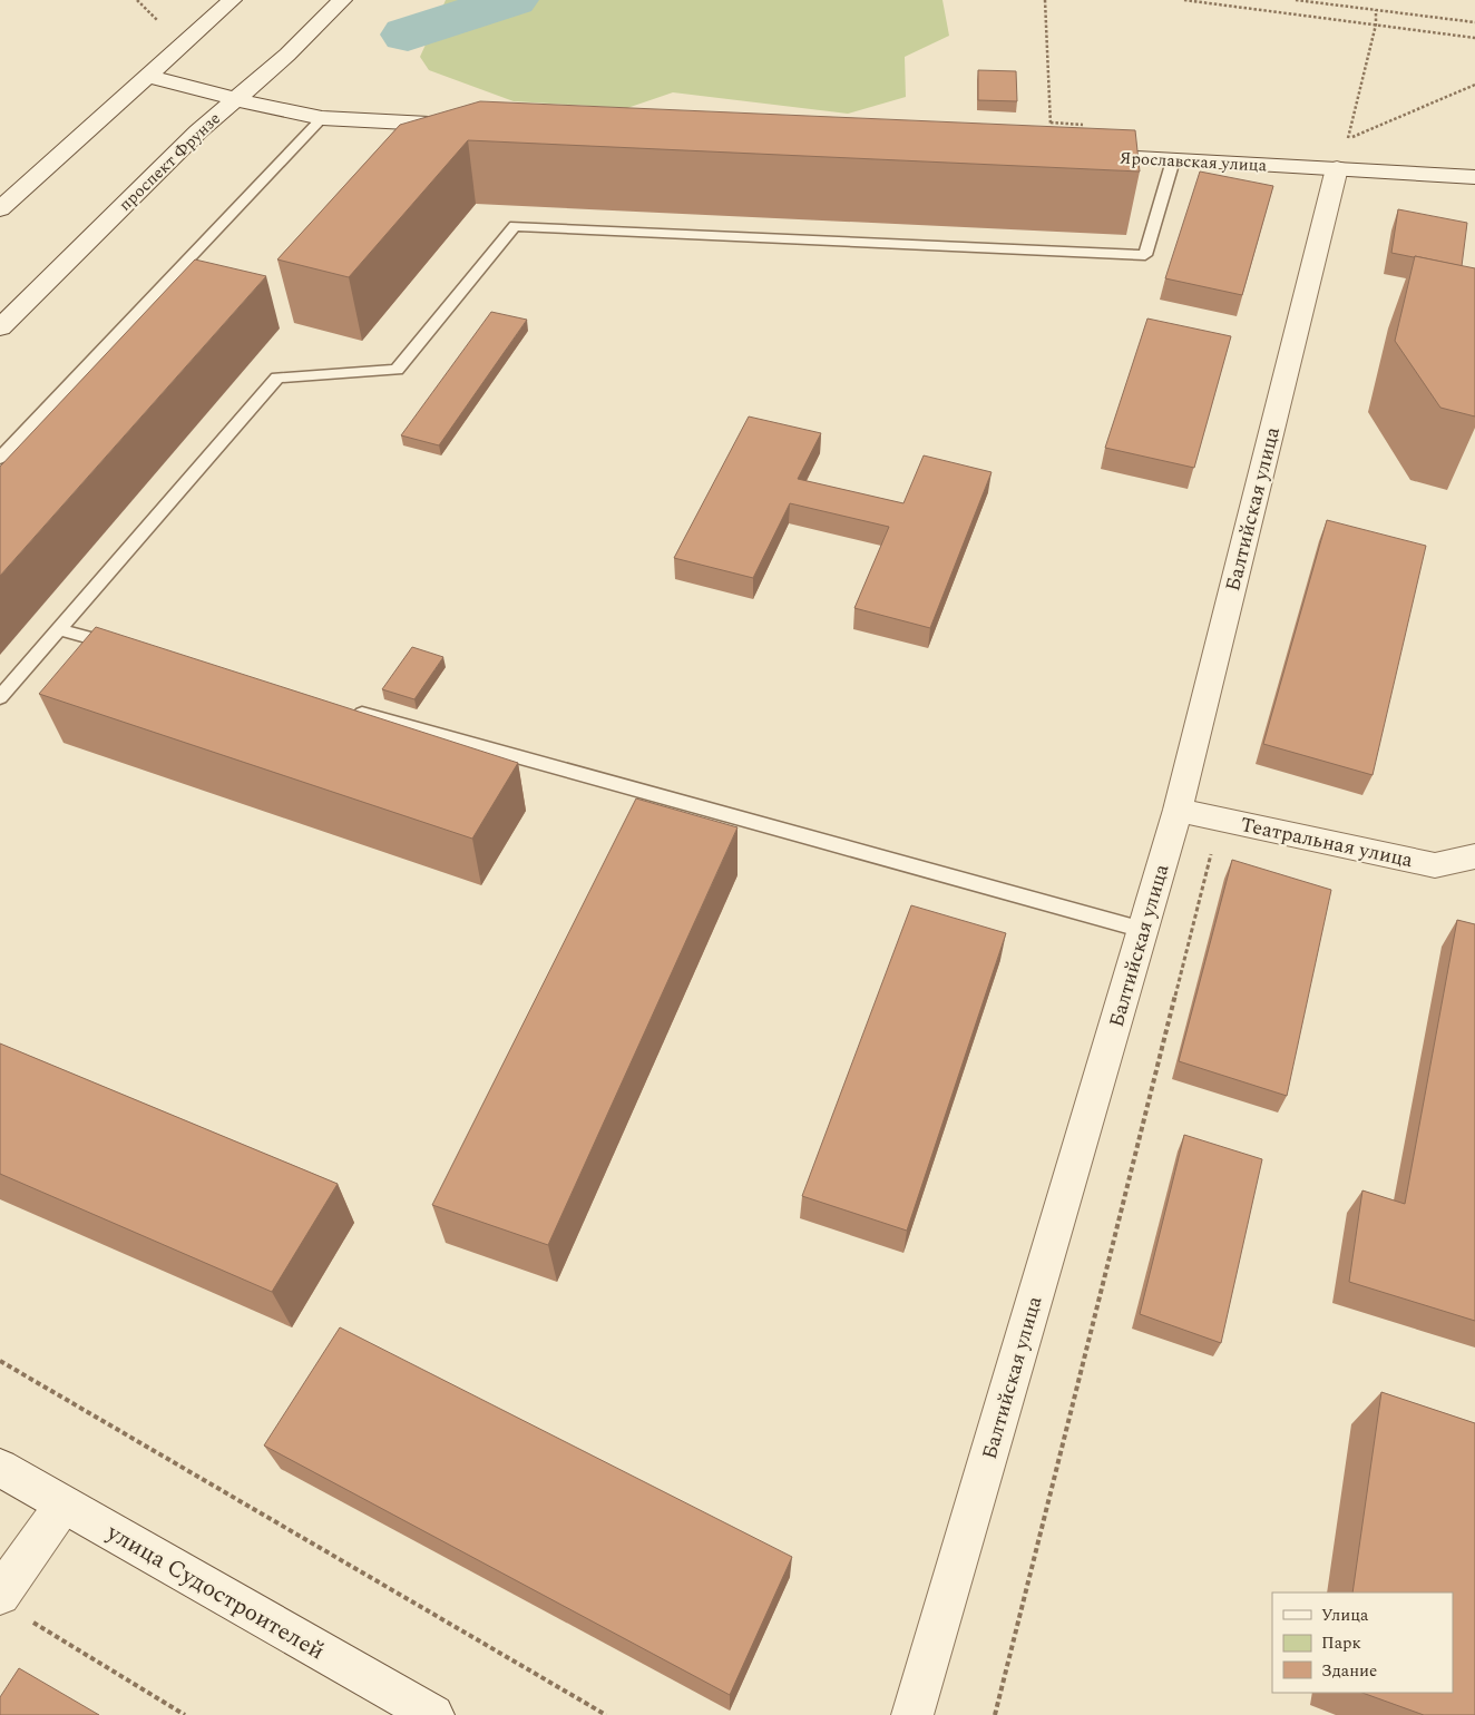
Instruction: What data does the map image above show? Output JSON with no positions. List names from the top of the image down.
{
  "streets": {
    "street": [
      "проспект Фрунзе",
      "Ярославская улица",
      "Балтийская улица",
      "Театральная улица",
      "улица Судостроителей"
    ]
  },
  "crossings": [
    ["Ярославская улица", "Балтийская улица"],
    ["Балтийская улица", "Театральная улица"]
  ],
  "legend": ["Улица", "Парк", "Здание"]
}
